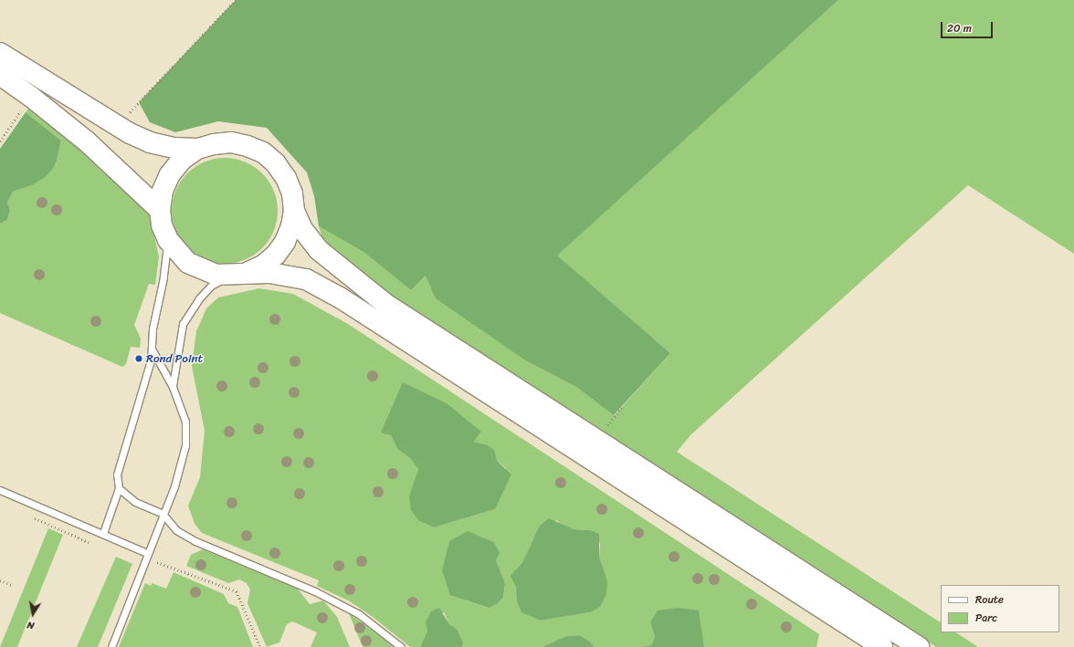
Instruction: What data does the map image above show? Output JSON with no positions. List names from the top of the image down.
{
  "places": ["Rond Point"],
  "legend": ["Route", "Parc"],
  "scale_bar": "20 m",
  "north": "bottom"
}
